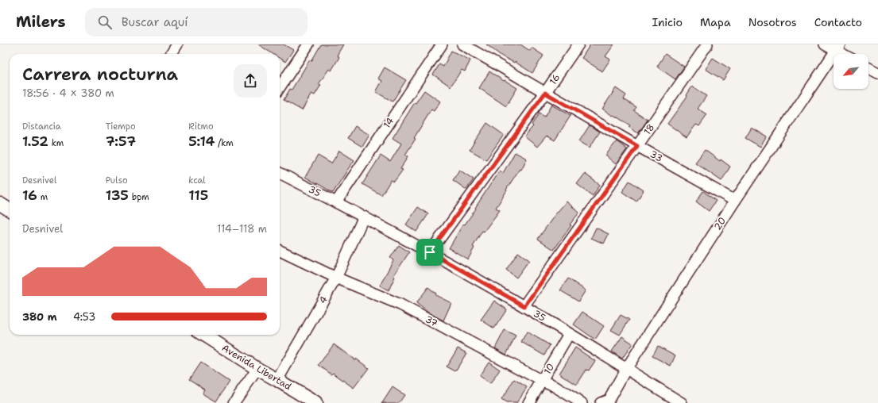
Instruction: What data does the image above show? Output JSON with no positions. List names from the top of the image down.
{
  "streets": {
    "main road": ["Avenida Libertad"],
    "street": [
      "16",
      "14",
      "18",
      "33",
      "35",
      "20",
      "4",
      "37",
      "10"
    ]
  },
  "crossings": [
    ["16", "33"],
    ["16", "35"],
    ["14", "35"],
    ["18", "33"],
    ["18", "35"],
    ["33", "20"],
    ["35", "20"],
    ["35", "4"],
    ["35", "10"],
    ["4", "37"],
    ["4", "Avenida Libertad"],
    ["37", "10"]
  ],
  "north": "bottom left",
  "page": {
    "header": "Milers",
    "search": "Buscar aquí",
    "nav": [
      "Inicio",
      "Mapa",
      "Nosotros",
      "Contacto"
    ],
    "heading": ["Carrera nocturna", "18:56 · 4 × 380 m"],
    "stats": [
      ["Distancia", "1.52 km"],
      ["Tiempo", "7:57"],
      ["Ritmo", "5:14 /km"],
      ["Desnivel", "16 m"],
      ["Pulso", "135 bpm"],
      ["kcal", "115"]
    ],
    "chart": ["Desnivel", "114–118 m"],
    "list": [
      {
        "name": "380 m",
        "note": "4:53"
      }
    ]
  }
}
